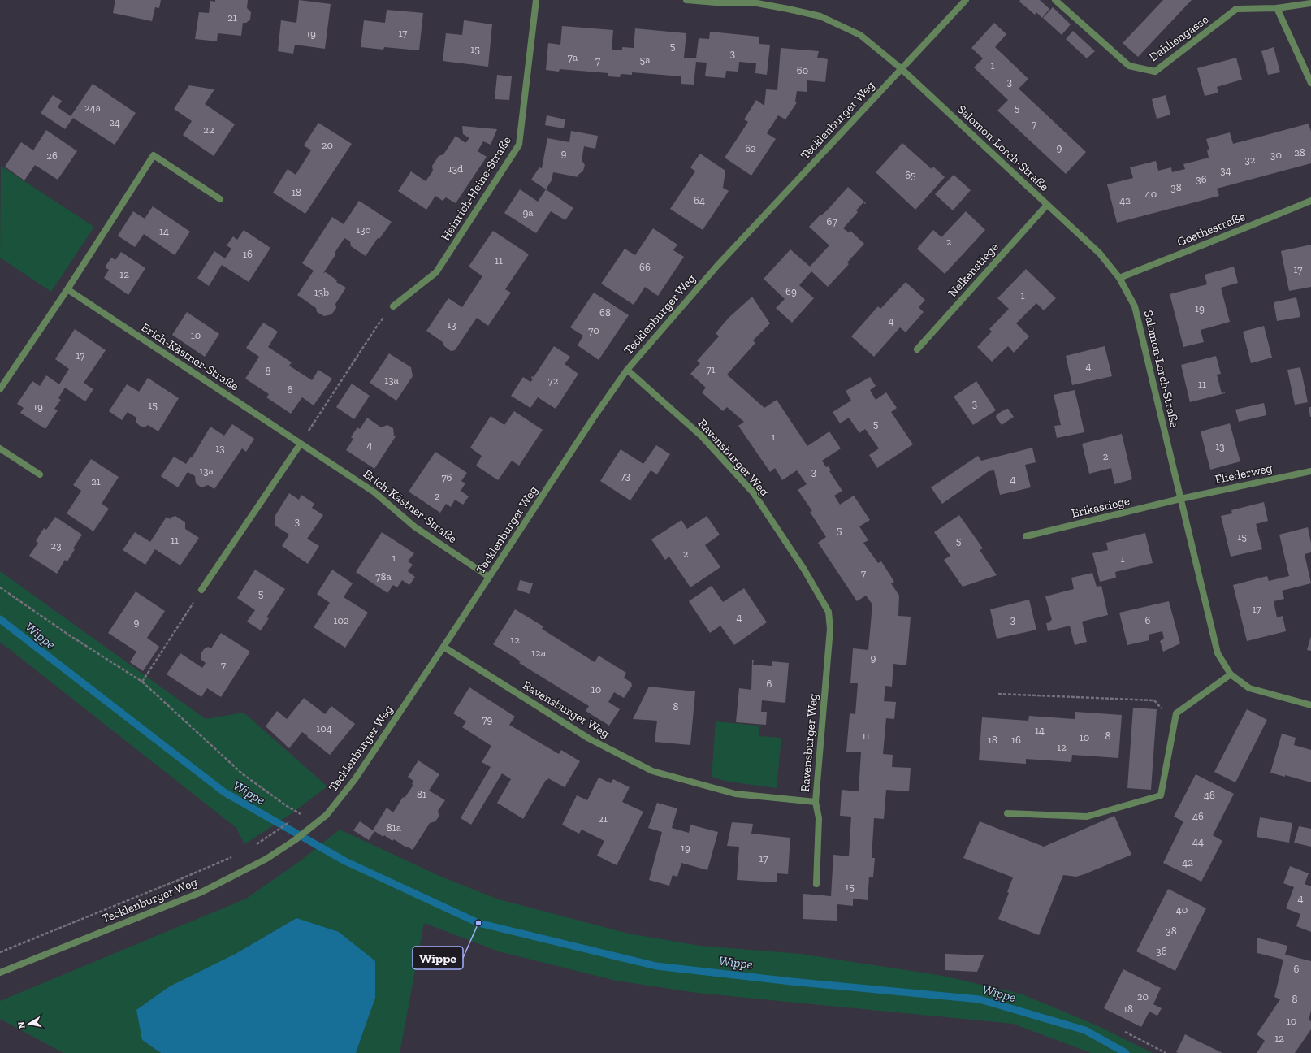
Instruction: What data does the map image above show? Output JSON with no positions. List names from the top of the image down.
{
  "streets": {
    "street": [
      "Dahliengasse",
      "Tecklenburger Weg",
      "Salomon-Lorch-Straße",
      "Heinrich-Heine-Straße",
      "Goethestraße",
      "Nelkenstiege",
      "Erich-Kästner-Straße",
      "Ravensburger Weg",
      "Fliederweg",
      "Erikastiege"
    ]
  },
  "crossings": [
    ["Tecklenburger Weg", "Salomon-Lorch-Straße"],
    ["Tecklenburger Weg", "Erich-Kästner-Straße"],
    ["Tecklenburger Weg", "Ravensburger Weg"],
    ["Salomon-Lorch-Straße", "Goethestraße"],
    ["Salomon-Lorch-Straße", "Nelkenstiege"],
    ["Salomon-Lorch-Straße", "Fliederweg"],
    ["Salomon-Lorch-Straße", "Erikastiege"],
    ["Fliederweg", "Erikastiege"]
  ],
  "water": ["Wippe"],
  "places": ["Wippe"],
  "house_numbers": [
    "21",
    "17",
    "19",
    "5",
    "15",
    "3",
    "7a",
    "5a",
    "7",
    "1",
    "60",
    "3",
    "24a",
    "5",
    "24",
    "7",
    "22",
    "20",
    "9",
    "62",
    "28",
    "9",
    "30",
    "26",
    "32",
    "13d",
    "34",
    "65",
    "36",
    "38",
    "18",
    "40",
    "64",
    "42",
    "9a",
    "67",
    "13c",
    "14",
    "2",
    "16",
    "11",
    "66",
    "17",
    "12",
    "69",
    "13b",
    "1",
    "19",
    "68",
    "4",
    "13",
    "70",
    "10",
    "17",
    "4",
    "71",
    "8",
    "13a",
    "72",
    "11",
    "6",
    "3",
    "15",
    "19",
    "5",
    "1",
    "4",
    "13",
    "13",
    "2",
    "13a",
    "3",
    "73",
    "76",
    "4",
    "21",
    "2",
    "3",
    "5",
    "15",
    "11",
    "5",
    "23",
    "2",
    "1",
    "1",
    "7",
    "78a",
    "5",
    "17",
    "4",
    "3",
    "102",
    "6",
    "9",
    "12",
    "12a",
    "9",
    "7",
    "6",
    "10",
    "8",
    "79",
    "104",
    "14",
    "11",
    "8",
    "10",
    "18",
    "16",
    "12",
    "81",
    "48",
    "46",
    "21",
    "81a",
    "44",
    "19",
    "17",
    "42",
    "15",
    "4",
    "40",
    "38",
    "36",
    "6",
    "20",
    "8",
    "18",
    "10",
    "12"
  ],
  "north": "left"
}
